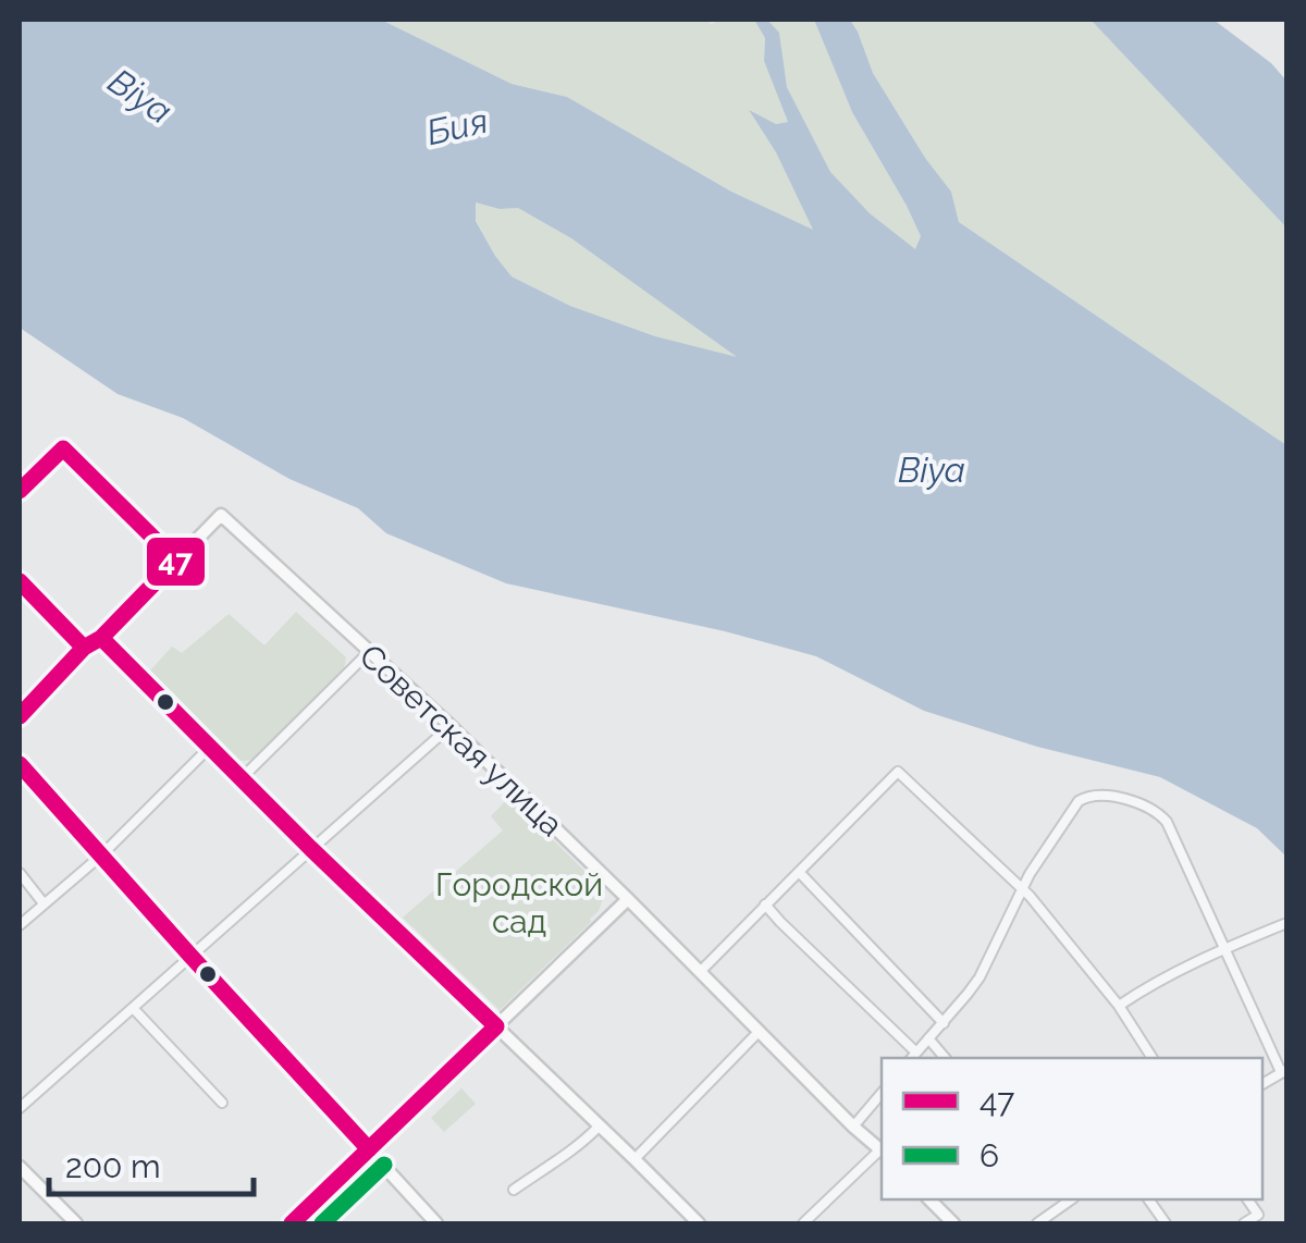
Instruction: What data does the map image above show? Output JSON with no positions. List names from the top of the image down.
{
  "streets": {
    "street": ["Советская улица"]
  },
  "water": ["Biya", "Бия"],
  "parks": ["Городской сад"],
  "lines": ["transit line 47", "transit line 6"],
  "legend": ["47", "6"],
  "scale_bar": "200 m"
}
